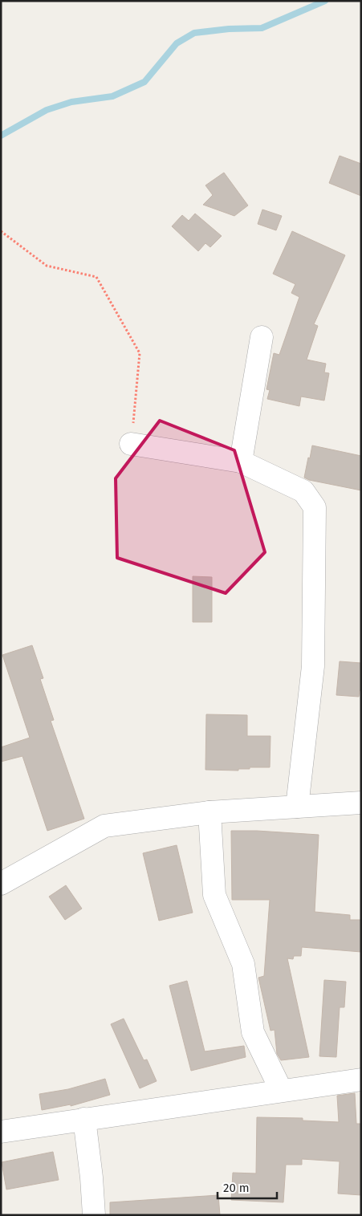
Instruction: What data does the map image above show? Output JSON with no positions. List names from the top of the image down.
{
  "scale_bar": "20 m"
}
